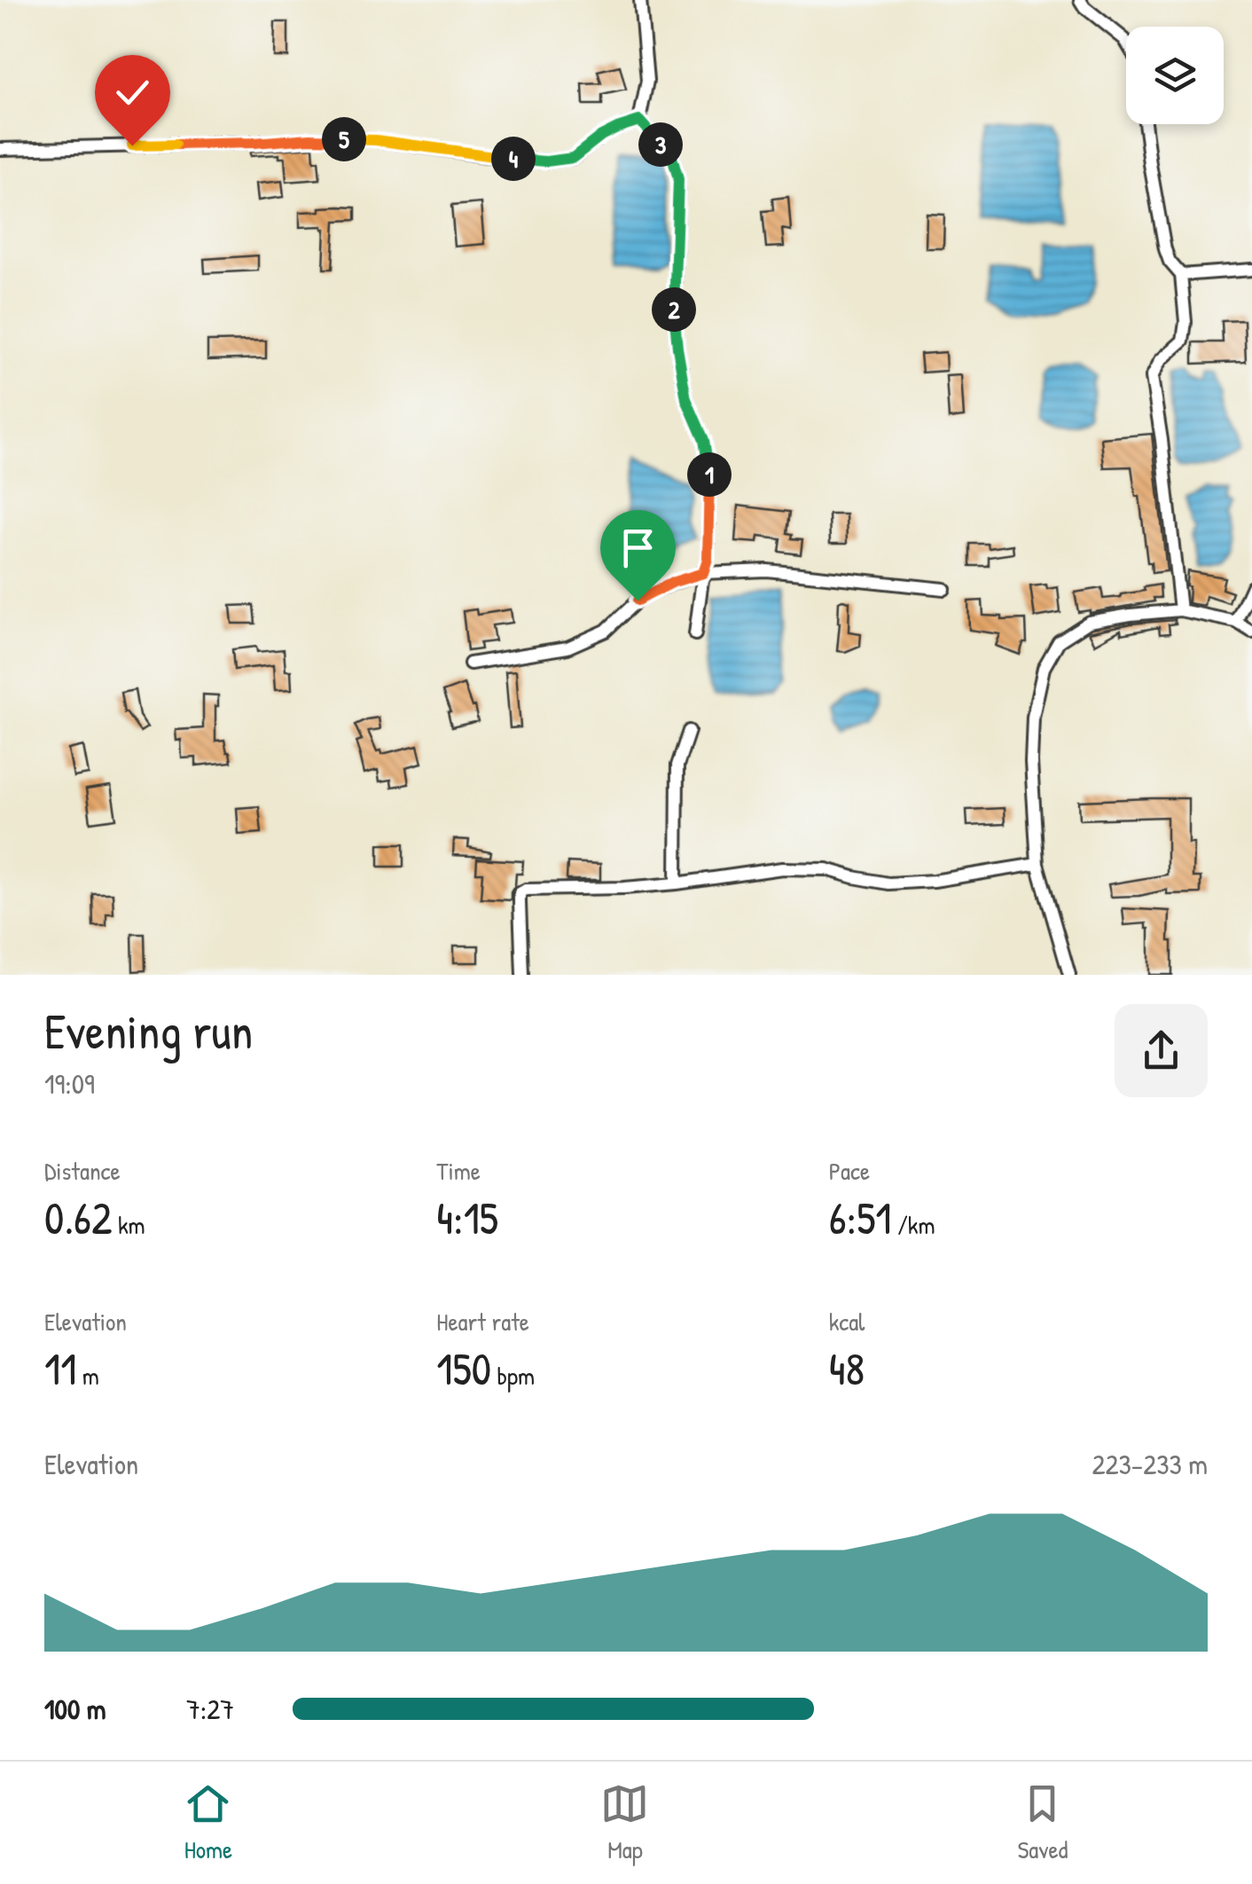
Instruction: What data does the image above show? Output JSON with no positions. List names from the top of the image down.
{
  "page": {
    "pins": [
      "5",
      "3",
      "4",
      "2",
      "1"
    ],
    "heading": ["Evening run", "19:09"],
    "stats": [
      ["Distance", "0.62 km"],
      ["Time", "4:15"],
      ["Pace", "6:51 /km"],
      ["Elevation", "11 m"],
      ["Heart rate", "150 bpm"],
      ["kcal", "48"]
    ],
    "chart": ["Elevation", "223–233 m"],
    "list": [
      {
        "name": "100 m",
        "note": "7:27"
      }
    ],
    "tabs": ["Home", "Map", "Saved"]
  }
}
